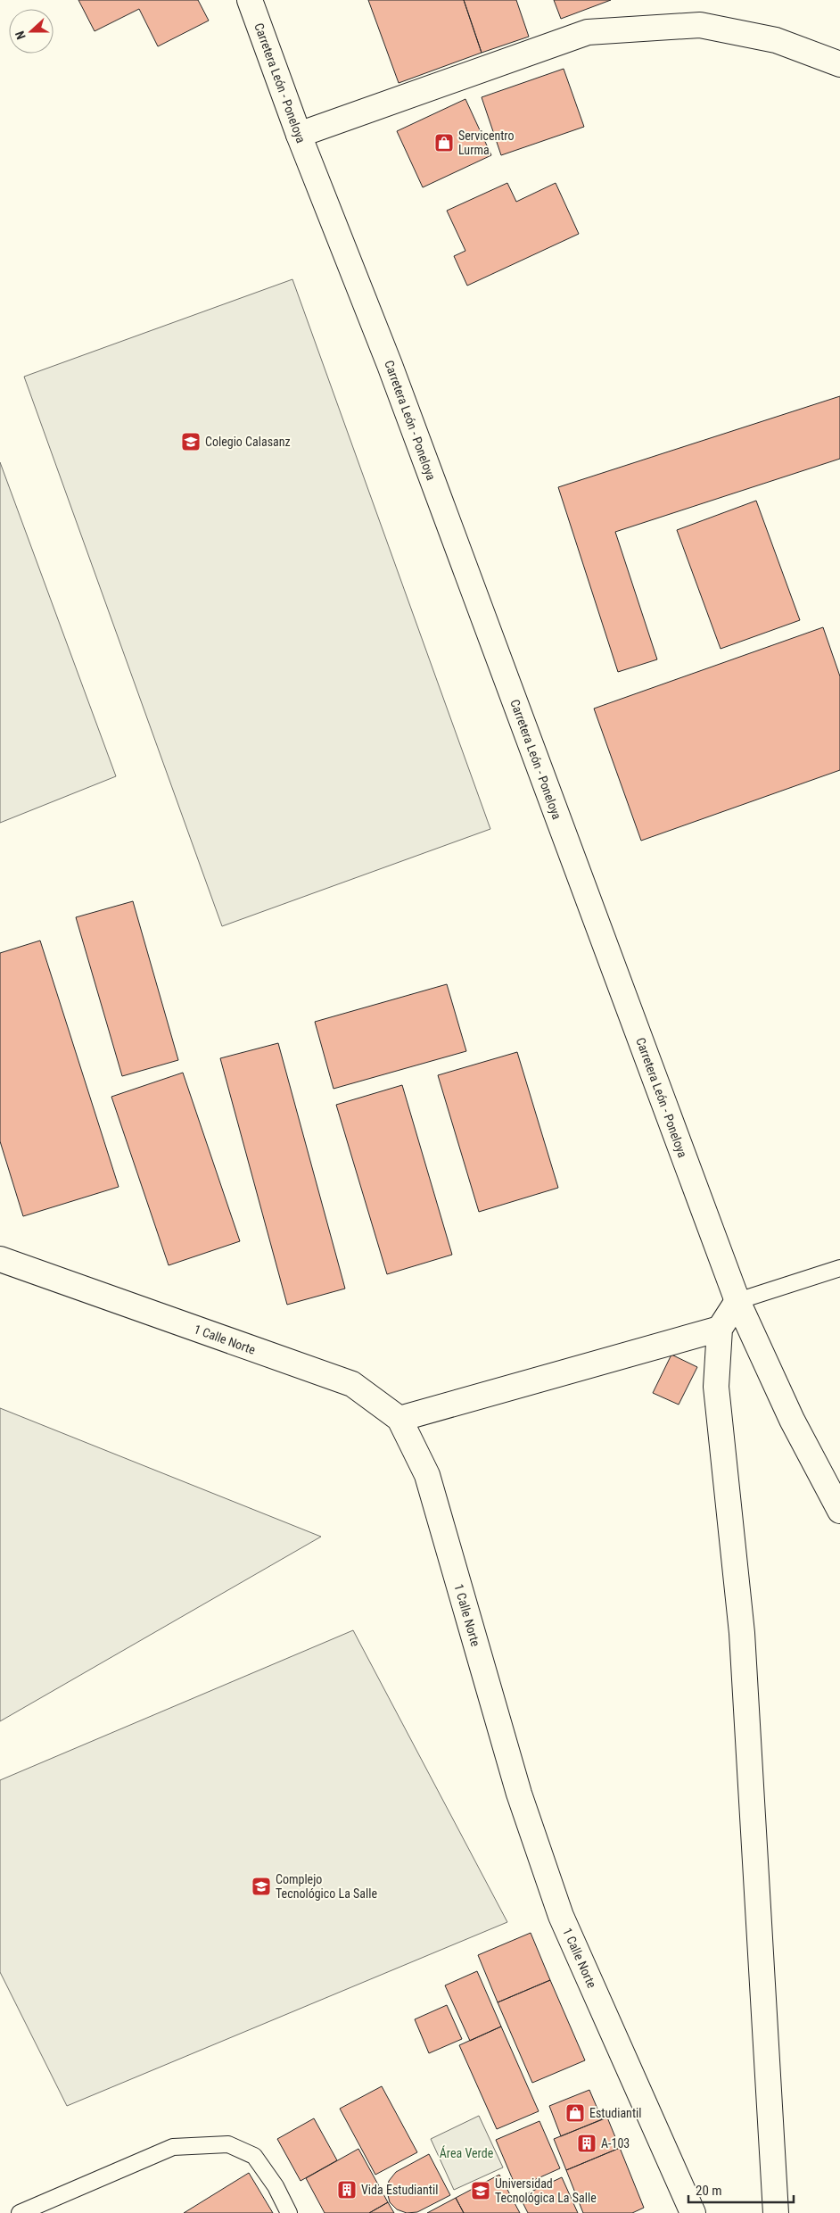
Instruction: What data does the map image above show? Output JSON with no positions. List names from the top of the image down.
{
  "streets": {
    "street": ["Carretera León - Poneloya", "1 Calle Norte"]
  },
  "parks": ["Área Verde"],
  "places": {
    "shop": ["Servicentro Lurma", "Estudiantil"],
    "school or university": ["Colegio Calasanz", "Complejo Tecnológico La Salle", "Universidad Tecnológica La Salle"],
    "building": ["A-103", "Vida Estudiantil"]
  },
  "scale_bar": "20 m",
  "north": "left"
}
